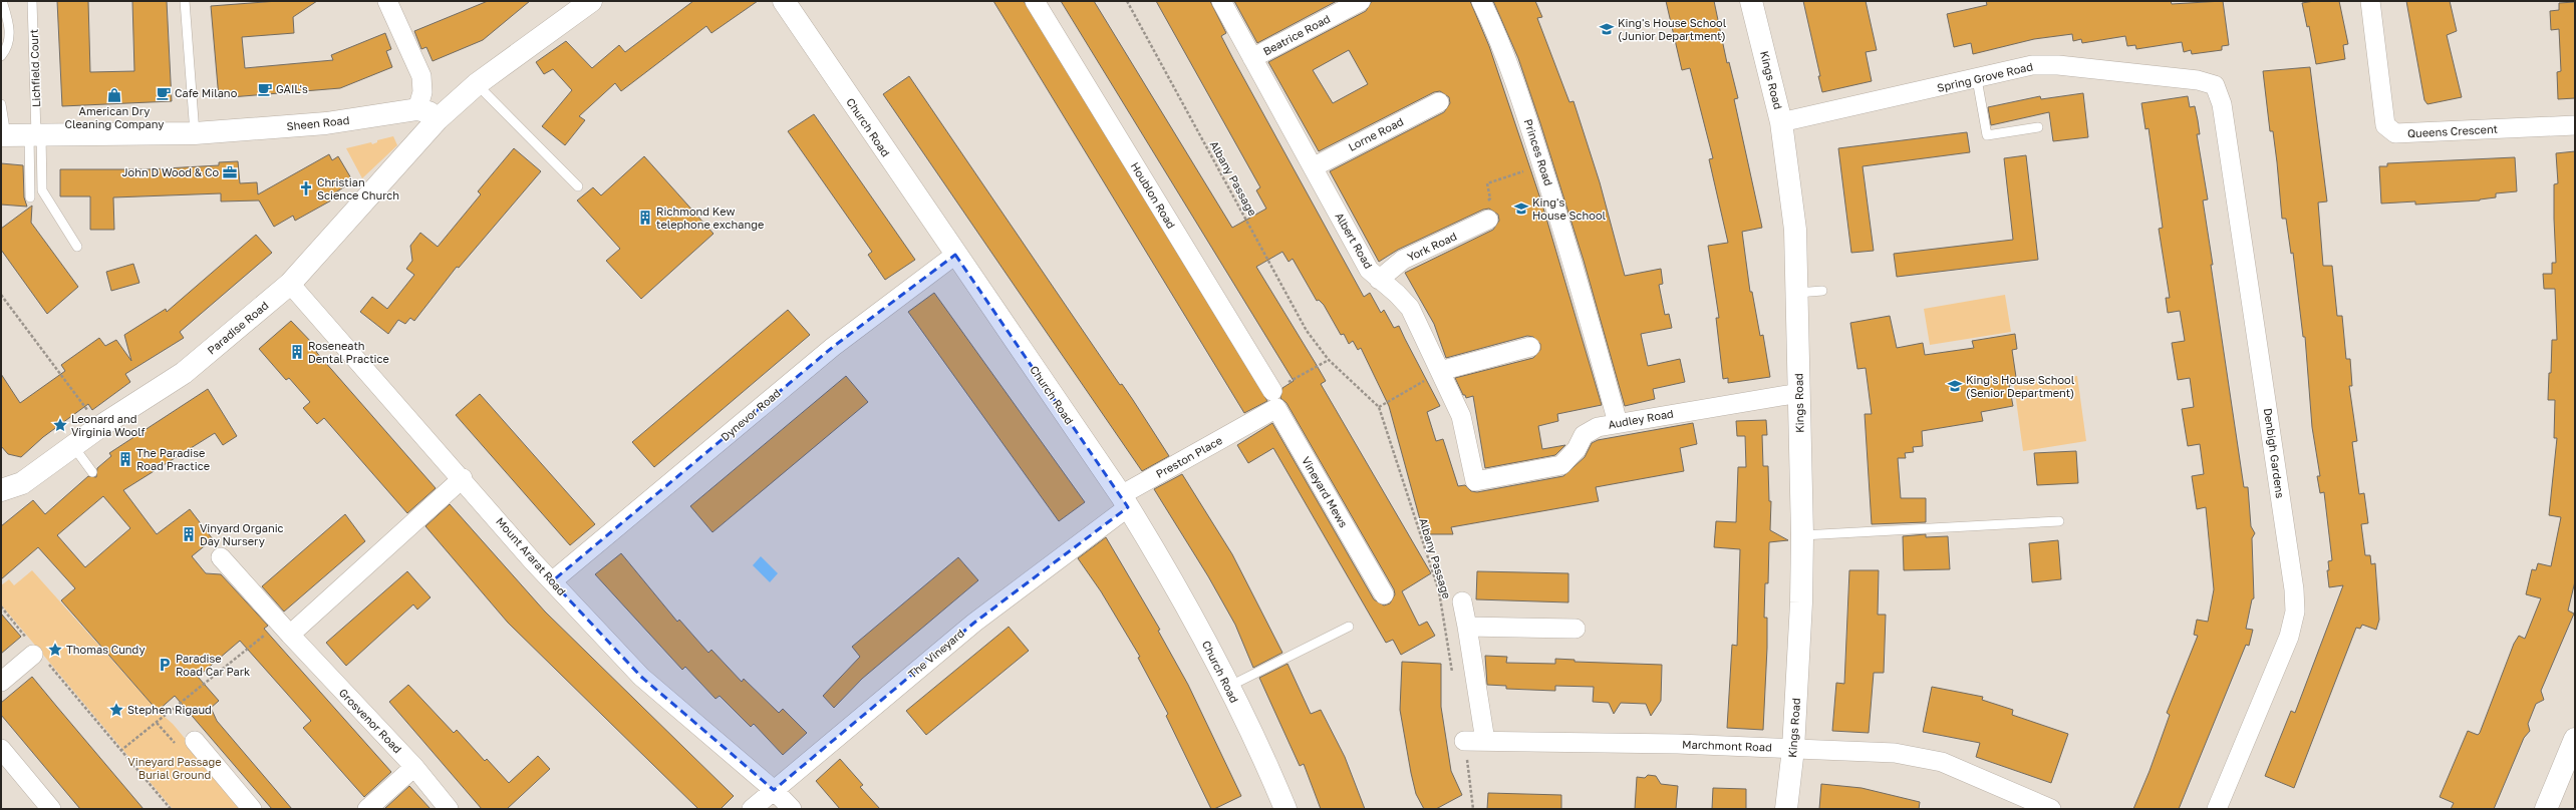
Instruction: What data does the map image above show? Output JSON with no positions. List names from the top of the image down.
{
  "streets": {
    "main road": [
      "Kings Road",
      "Sheen Road",
      "Church Road",
      "Paradise Road"
    ],
    "street": [
      "Beatrice Road",
      "Spring Grove Road",
      "Queens Crescent",
      "Lorne Road",
      "Princes Road",
      "Houblon Road",
      "Albert Road",
      "York Road",
      "Dynevor Road",
      "Audley Road",
      "Denbigh Gardens",
      "Preston Place",
      "Vineyard Mews",
      "Mount Ararat Road",
      "The Vineyard",
      "Grosvenor Road",
      "Marchmont Road"
    ],
    "lane": ["Lichfield Court"],
    "path": ["Albany Passage"]
  },
  "crossings": [
    ["Beatrice Road", "Albert Road"],
    ["Lichfield Court", "Sheen Road"],
    ["Spring Grove Road", "Kings Road"],
    ["Spring Grove Road", "Denbigh Gardens"],
    ["Kings Road", "Audley Road"],
    ["Kings Road", "Marchmont Road"],
    ["Church Road", "Dynevor Road"],
    ["Church Road", "Preston Place"],
    ["Church Road", "The Vineyard"],
    ["Lorne Road", "Albert Road"],
    ["Princes Road", "Audley Road"],
    ["Albert Road", "York Road"],
    ["Albert Road", "Audley Road"],
    ["Paradise Road", "Mount Ararat Road"],
    ["Dynevor Road", "Mount Ararat Road"],
    ["Preston Place", "Vineyard Mews"],
    ["Preston Place", "The Vineyard"],
    ["Mount Ararat Road", "The Vineyard"]
  ],
  "parks": ["Vineyard Passage Burial Ground"],
  "places": {
    "school or university": ["King's House School (Junior Department)", "King's House School", "King's House School (Senior Department)"],
    "cafe": ["GAIL's", "Cafe Milano"],
    "shop": ["American Dry Cleaning Company"],
    "office": ["John D Wood & Co"],
    "church": ["Christian Science Church"],
    "building": [
      "Richmond Kew telephone exchange",
      "Roseneath Dental Practice",
      "The Paradise Road Practice",
      "Vinyard Organic Day Nursery"
    ],
    "place": ["Leonard and Virginia Woolf", "Thomas Cundy", "Stephen Rigaud"],
    "parking": ["Paradise Road Car Park"]
  }
}
